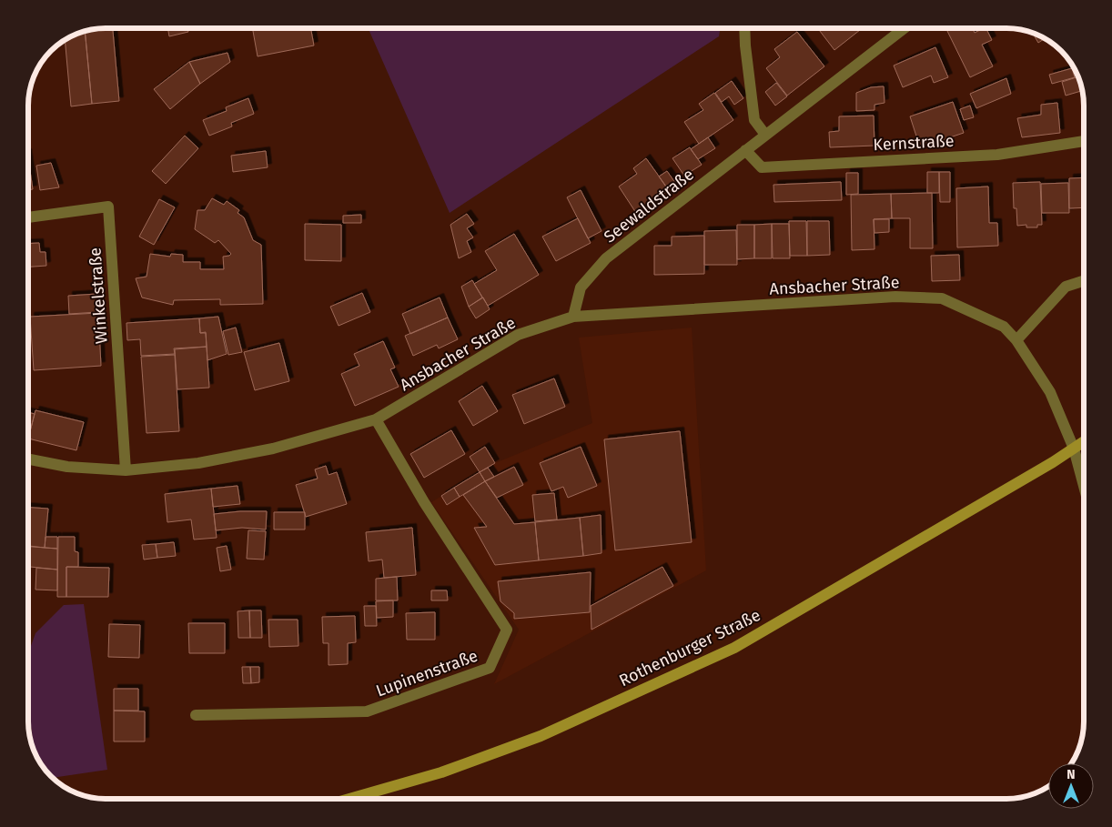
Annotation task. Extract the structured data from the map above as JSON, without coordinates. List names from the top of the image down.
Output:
{
  "streets": {
    "main road": ["Rothenburger Straße"],
    "street": [
      "Kernstraße",
      "Seewaldstraße",
      "Ansbacher Straße",
      "Winkelstraße",
      "Lupinenstraße"
    ]
  },
  "crossings": [
    ["Kernstraße", "Seewaldstraße"],
    ["Seewaldstraße", "Ansbacher Straße"],
    ["Ansbacher Straße", "Winkelstraße"],
    ["Ansbacher Straße", "Rothenburger Straße"],
    ["Ansbacher Straße", "Lupinenstraße"]
  ],
  "north": "top"
}
